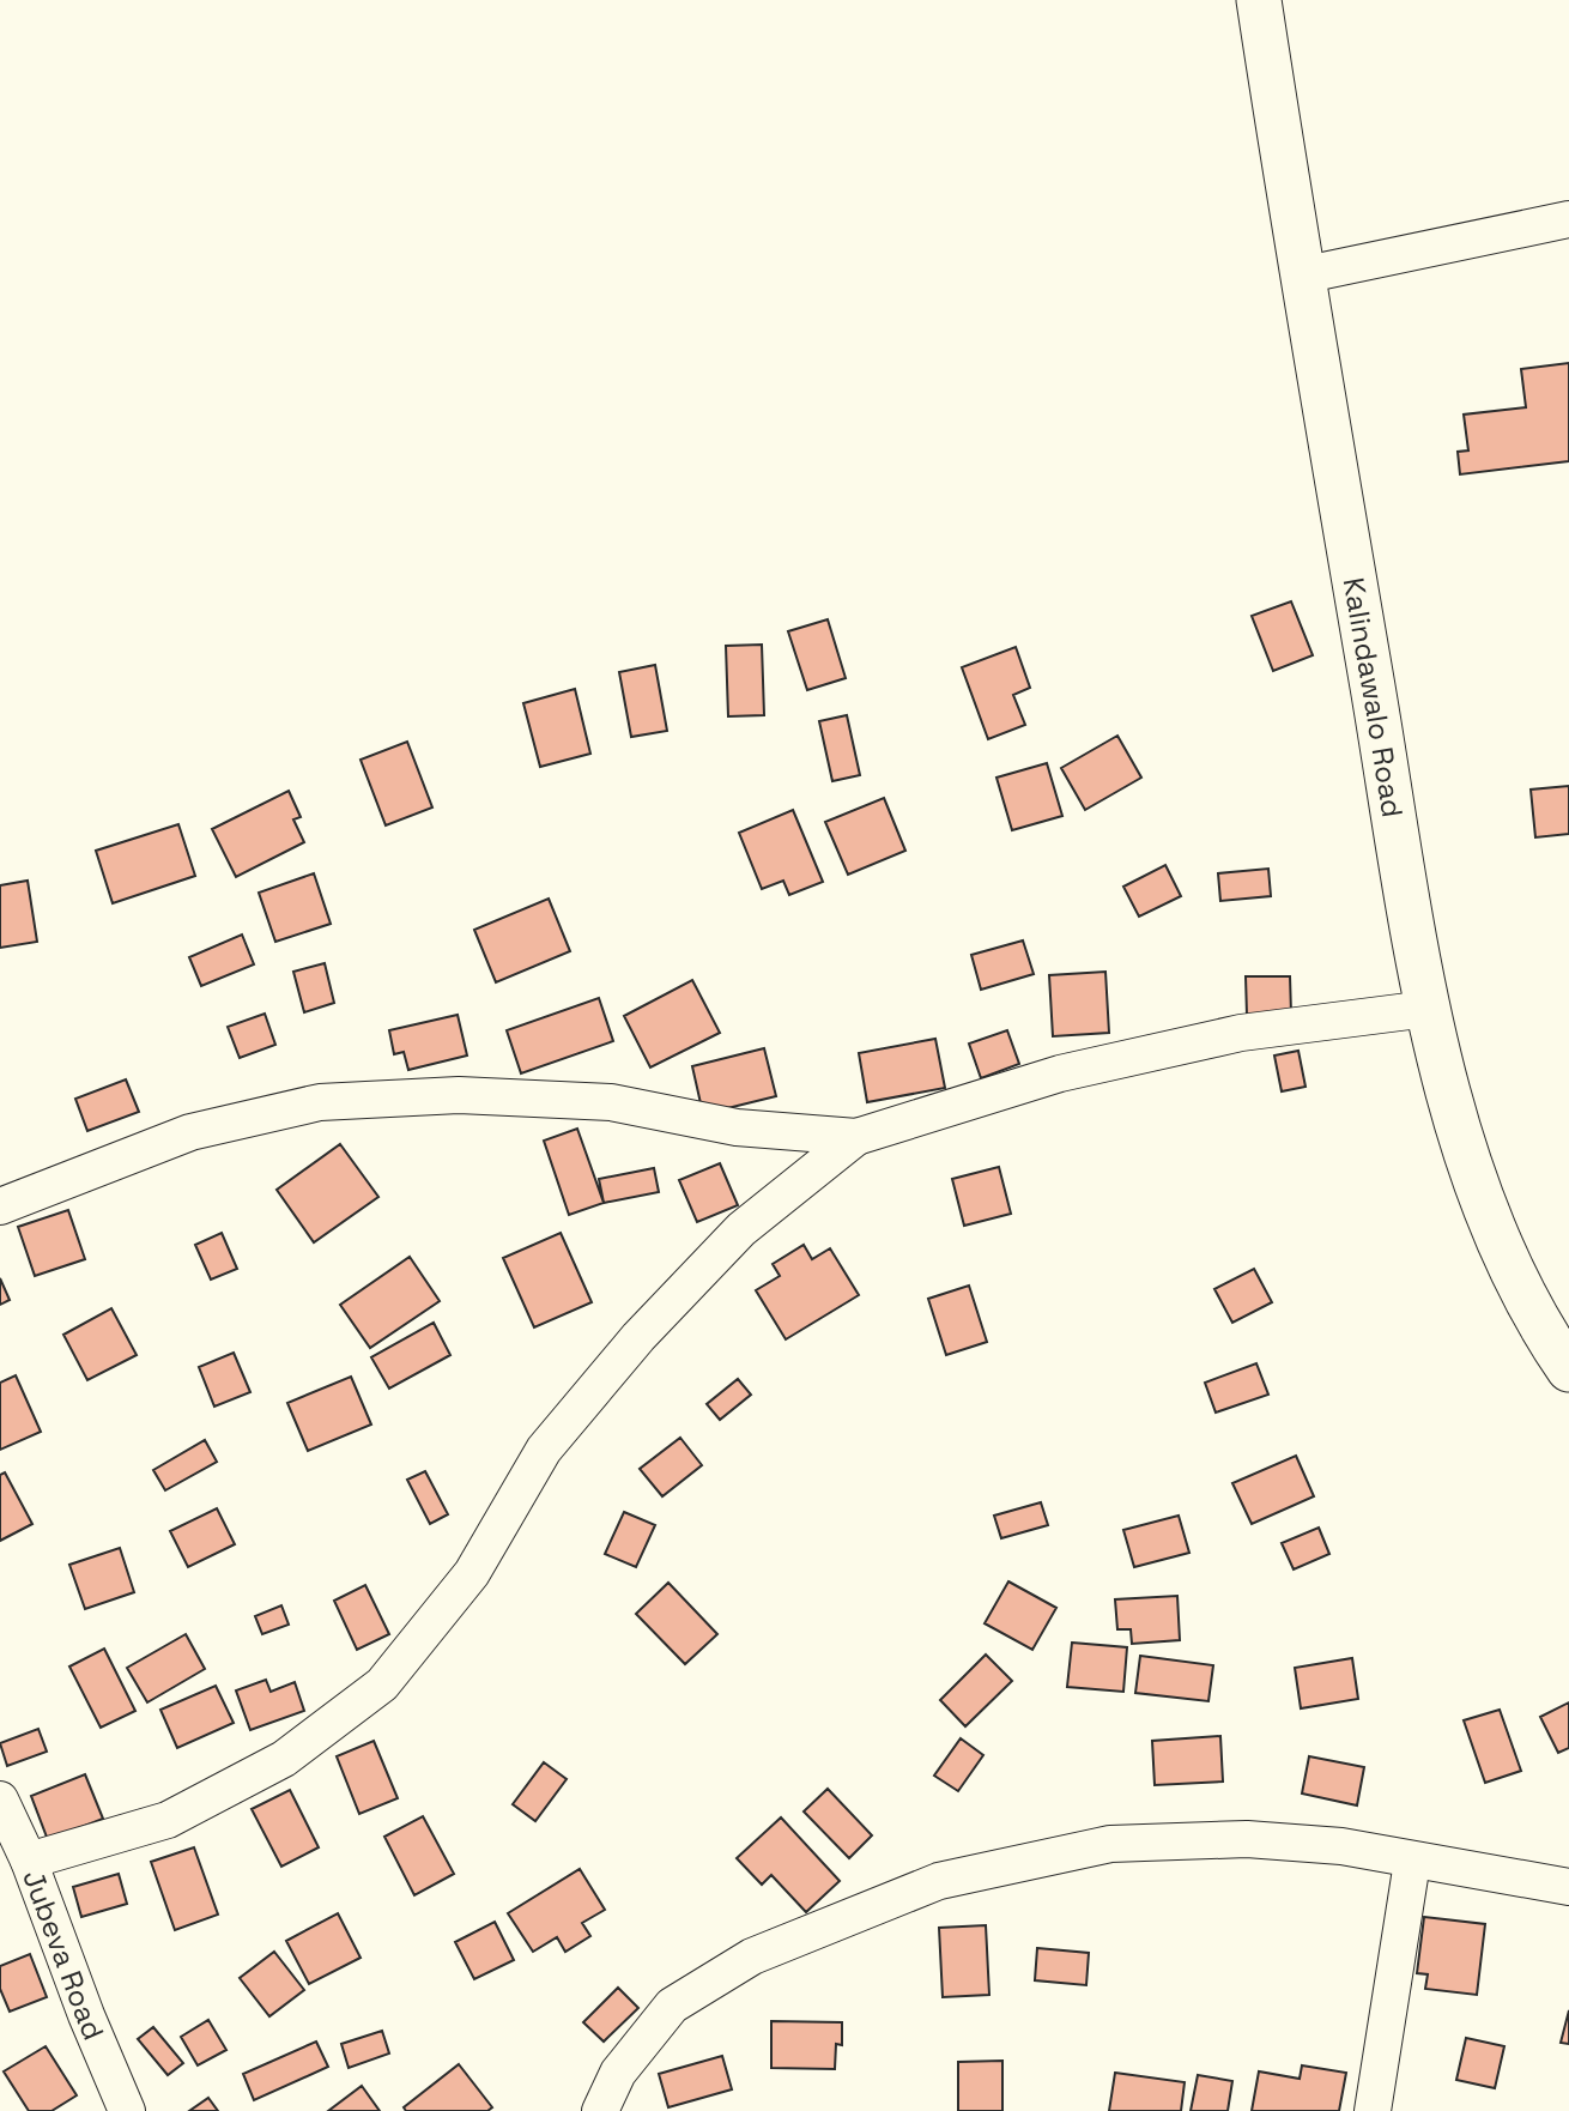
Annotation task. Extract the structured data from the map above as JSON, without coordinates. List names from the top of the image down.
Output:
{
  "streets": {
    "street": ["Kalindawalo Road", "Jubeva Road"]
  }
}
